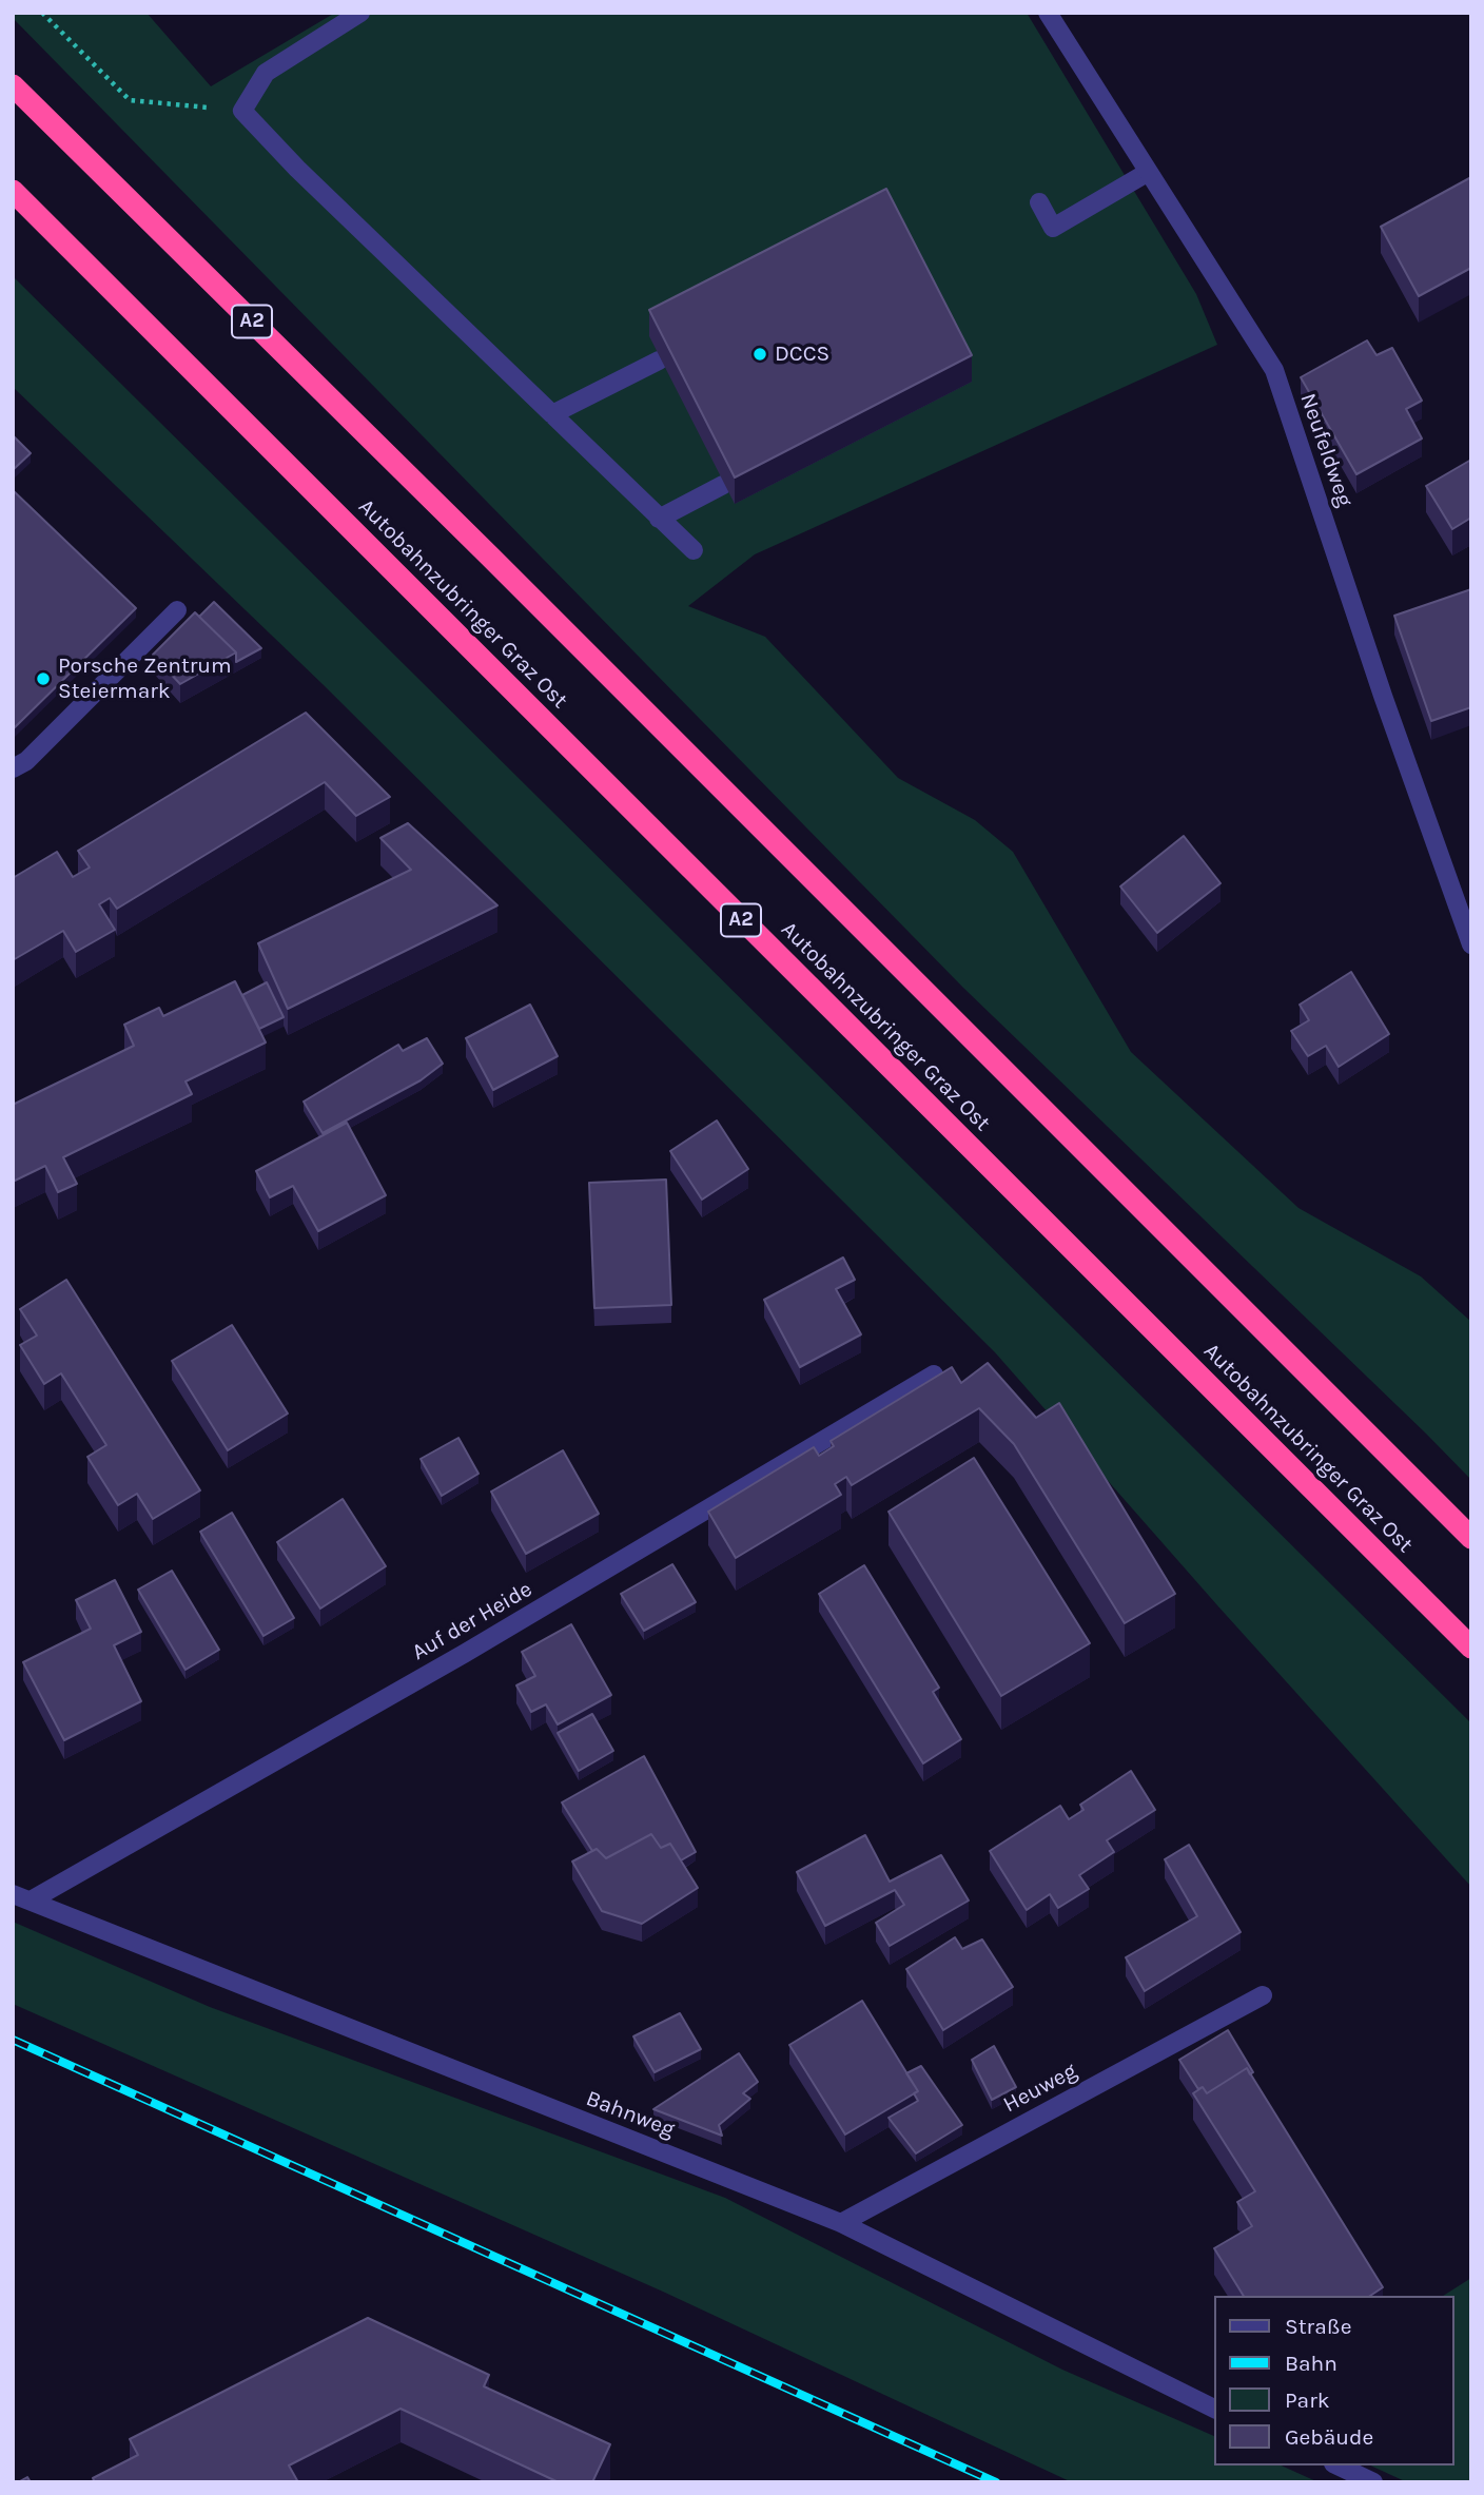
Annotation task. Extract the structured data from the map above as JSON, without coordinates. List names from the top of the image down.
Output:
{
  "streets": {
    "highway": ["A2", "Autobahnzubringer Graz Ost"],
    "street": [
      "Neufeldweg",
      "Auf der Heide",
      "Heuweg",
      "Bahnweg"
    ]
  },
  "crossings": [
    ["Auf der Heide", "Bahnweg"],
    ["Heuweg", "Bahnweg"]
  ],
  "places": ["DCCS", "Porsche Zentrum Steiermark"],
  "legend": [
    "Straße",
    "Bahn",
    "Park",
    "Gebäude"
  ]
}
